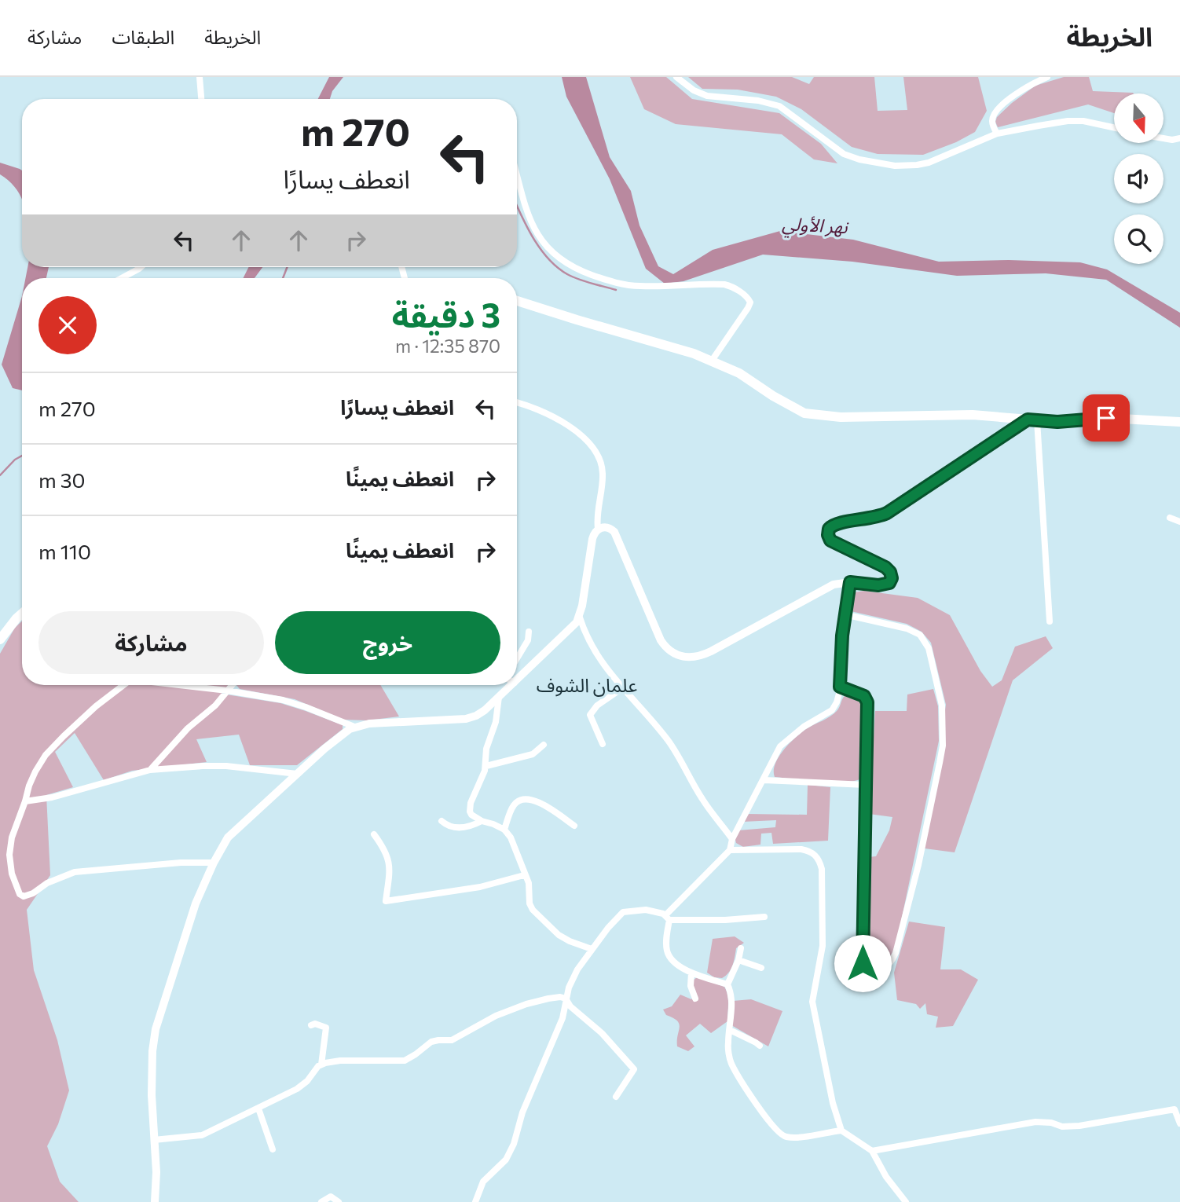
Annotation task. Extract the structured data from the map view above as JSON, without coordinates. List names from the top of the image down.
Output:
{
  "districts": ["علمان الشوف"],
  "water": ["نهر الأولي"],
  "north": "bottom",
  "page": {
    "header": "الخريطة",
    "nav": ["الخريطة", "الطبقات", "مشاركة"],
    "turn": ["270 m", "انعطف يسارًا"],
    "heading": ["3 دقيقة", "870 m · 12:35"],
    "list": [
      {
        "name": "انعطف يسارًا",
        "value": "270 m"
      },
      {
        "name": "انعطف يمينًا",
        "value": "30 m"
      },
      {
        "name": "انعطف يمينًا",
        "value": "110 m"
      }
    ],
    "buttons": ["خروج", "مشاركة"]
  }
}
